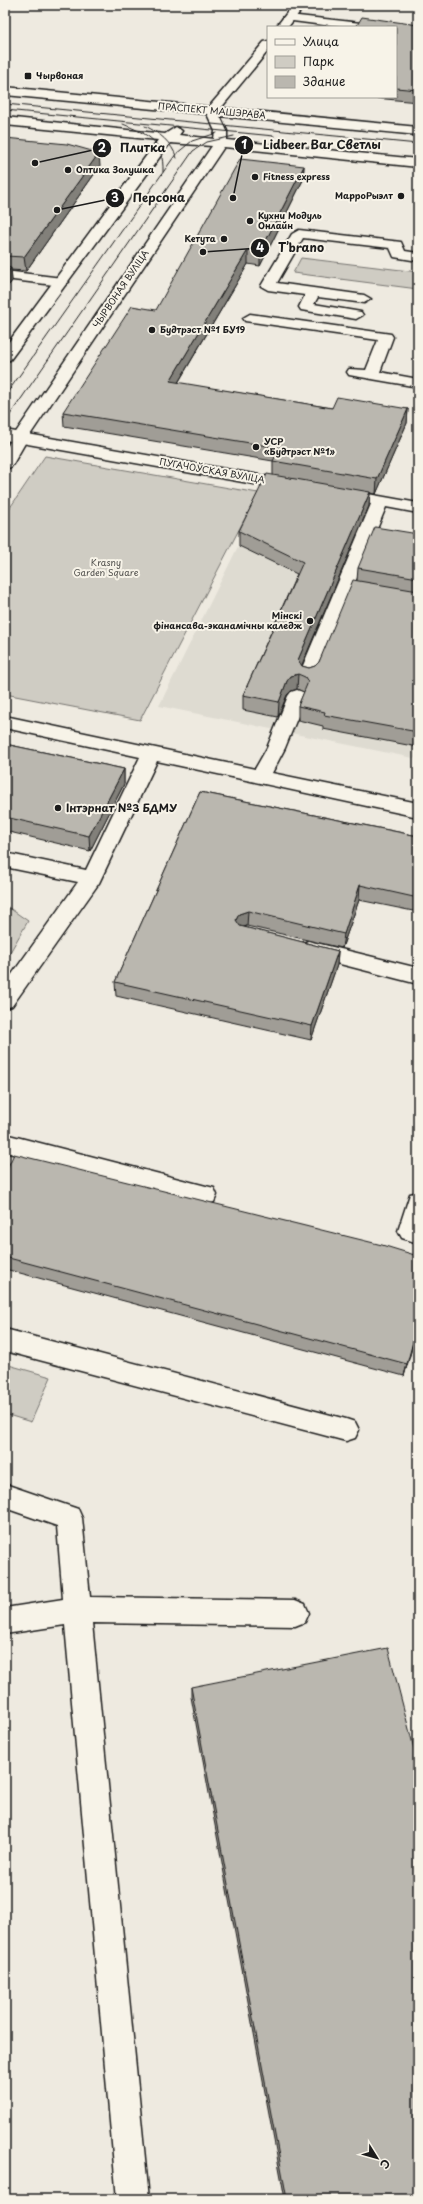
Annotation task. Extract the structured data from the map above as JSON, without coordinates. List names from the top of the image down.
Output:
{
  "streets": {
    "main road": ["ПРАСПЕКТ МАШЭРАВА", "ЧЫРВОНАЯ ВУЛІЦА", "ПУГАЧОЎСКАЯ ВУЛІЦА"]
  },
  "crossings": [
    ["ЧЫРВОНАЯ ВУЛІЦА", "ПУГАЧОЎСКАЯ ВУЛІЦА"]
  ],
  "parks": ["Krasny Garden Square"],
  "places": {
    "transit": ["Чырвоная"],
    "other": [
      "Плитка",
      "Оптика Золушка",
      "Fitness express",
      "МарроРыэлт",
      "Lidbeer Bar Светлы",
      "Персона",
      "Кухни Модуль Онлайн",
      "Кетута",
      "T’brano",
      "Будтрэст №1 БУ19",
      "УСР «Будтрэст №1»",
      "Мінскі фінансава-эканамічны каледж",
      "Інтэрнат №3 БДМУ"
    ]
  },
  "legend": ["Улица", "Парк", "Здание"],
  "north": "bottom right"
}
